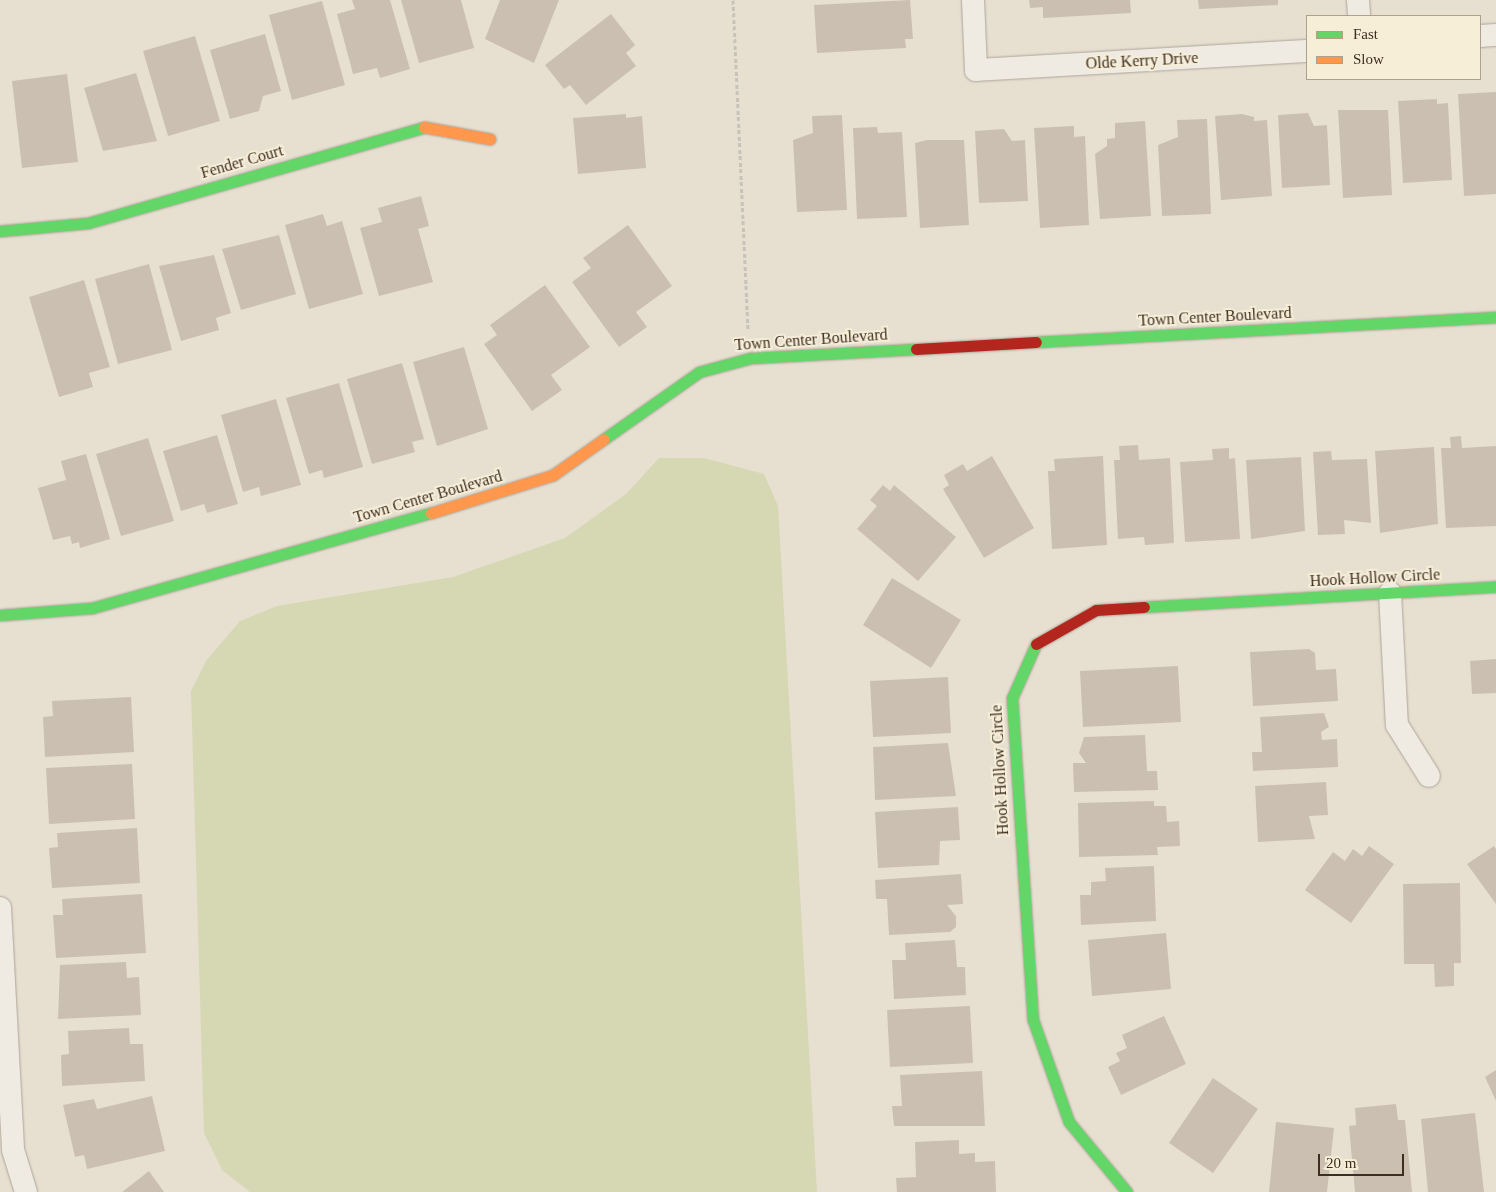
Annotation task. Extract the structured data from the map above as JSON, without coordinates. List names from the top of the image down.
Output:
{
  "streets": {
    "street": [
      "Olde Kerry Drive",
      "Fender Court",
      "Town Center Boulevard",
      "Hook Hollow Circle"
    ]
  },
  "legend": ["Fast", "Slow"],
  "scale_bar": "20 m"
}
